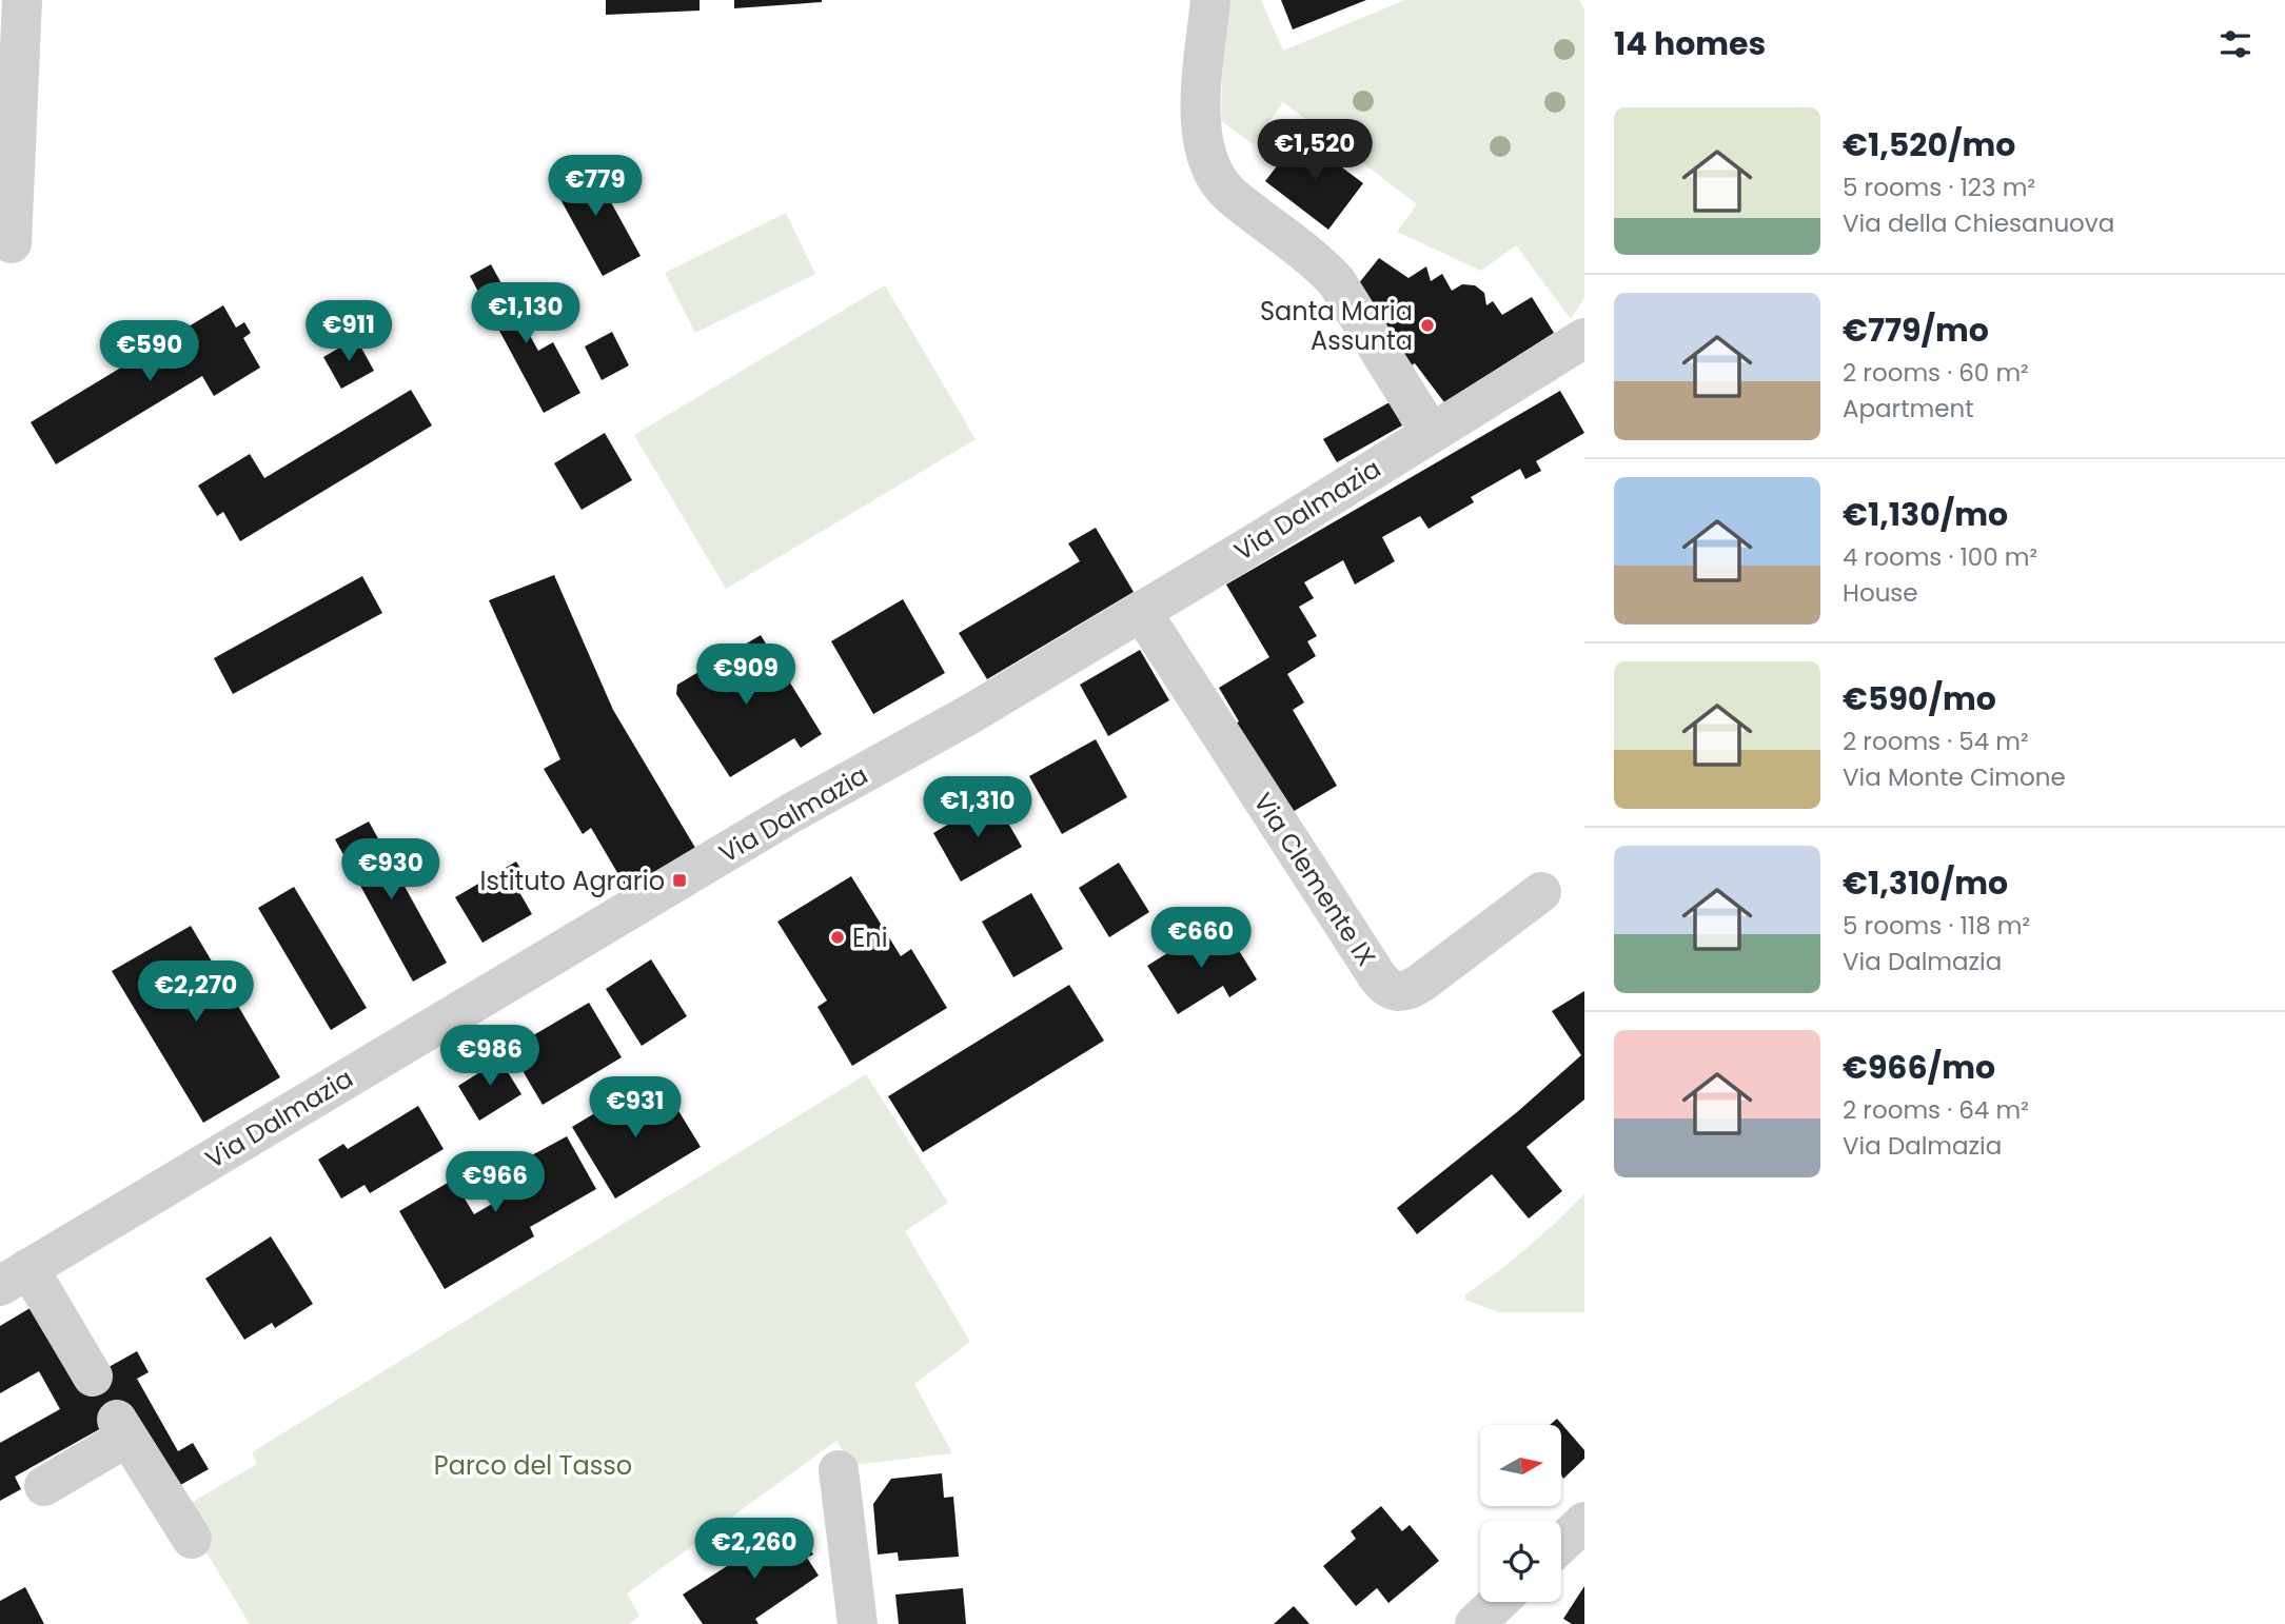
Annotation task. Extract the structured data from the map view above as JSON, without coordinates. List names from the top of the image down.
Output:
{
  "streets": {
    "street": ["Via Dalmazia", "Via Clemente IX"]
  },
  "crossings": [
    ["Via Dalmazia", "Via Clemente IX"]
  ],
  "parks": ["Parco del Tasso"],
  "places": {
    "other": ["Santa Maria Assunta", "Eni"],
    "transit": ["Istituto Agrario"]
  },
  "north": "right",
  "page": {
    "heading": "14 homes",
    "list": [
      {
        "name": "€1,520/mo",
        "note": "5 rooms · 123 m² · Via della Chiesanuova"
      },
      {
        "name": "€779/mo",
        "note": "2 rooms · 60 m² · Apartment"
      },
      {
        "name": "€1,130/mo",
        "note": "4 rooms · 100 m² · House"
      },
      {
        "name": "€590/mo",
        "note": "2 rooms · 54 m² · Via Monte Cimone"
      },
      {
        "name": "€1,310/mo",
        "note": "5 rooms · 118 m² · Via Dalmazia"
      },
      {
        "name": "€966/mo",
        "note": "2 rooms · 64 m² · Via Dalmazia"
      }
    ],
    "price": [
      "€1,520",
      "€779",
      "€1,130",
      "€911",
      "€590",
      "€909",
      "€1,310",
      "€930",
      "€660",
      "€2,270",
      "€986",
      "€931",
      "€966",
      "€2,260"
    ]
  }
}
